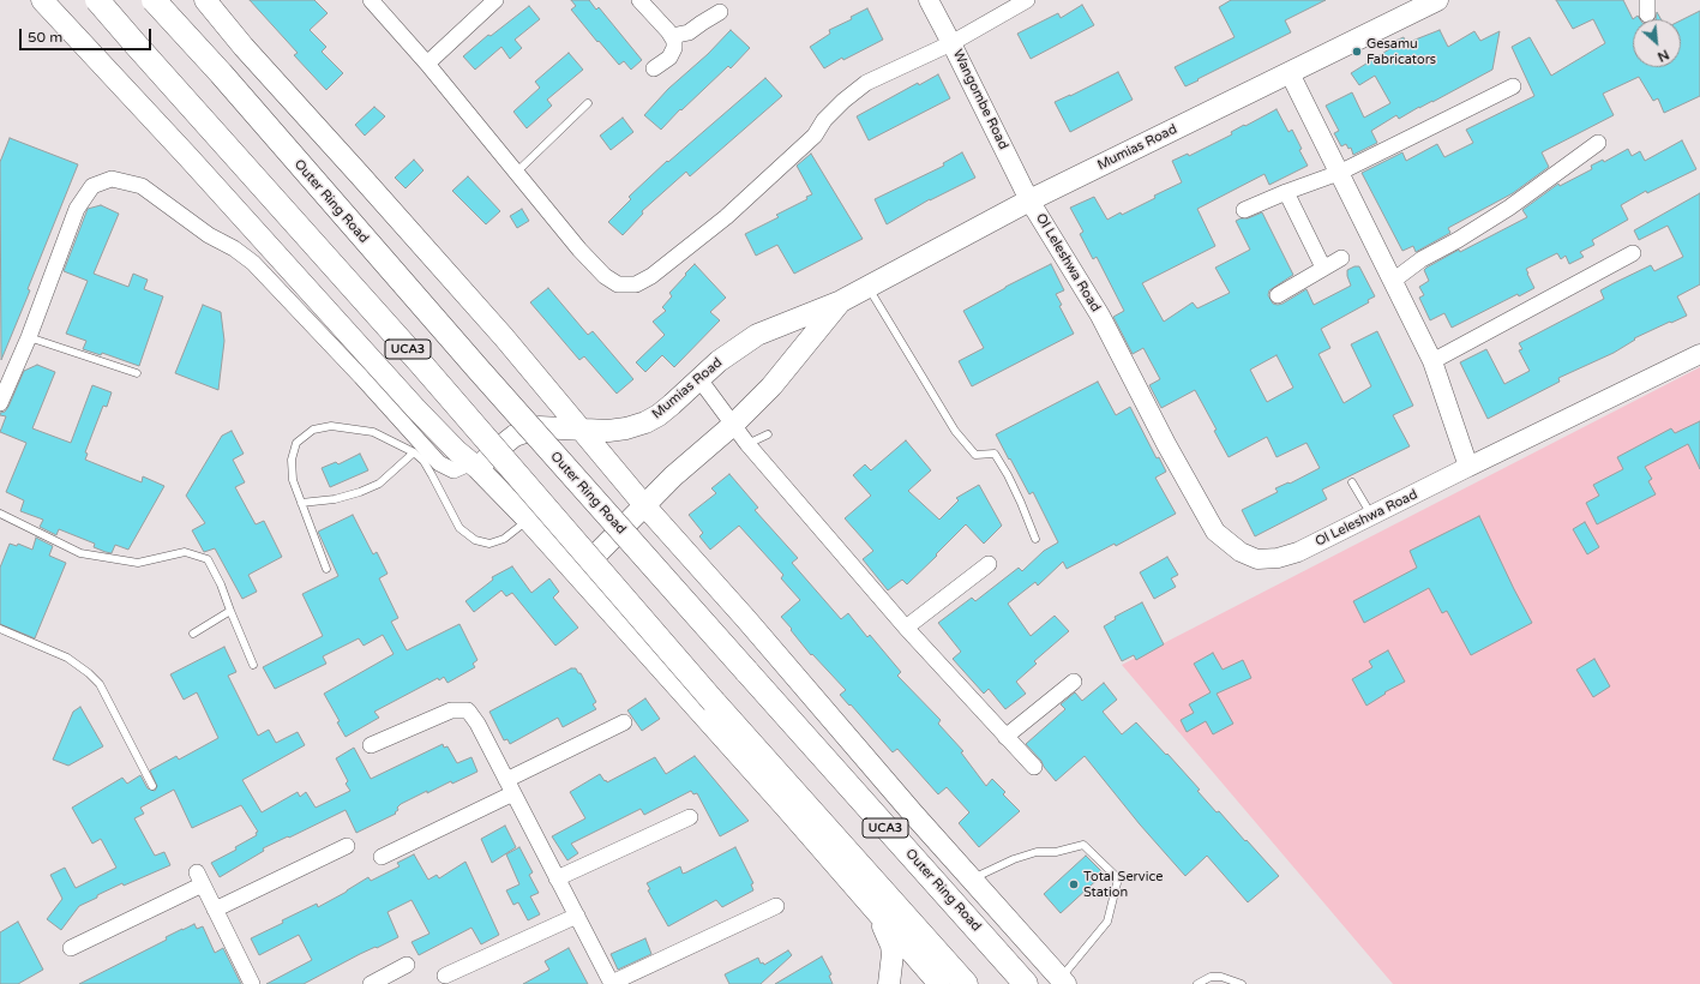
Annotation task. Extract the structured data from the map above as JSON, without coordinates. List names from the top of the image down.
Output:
{
  "streets": {
    "main road": ["Mumias Road", "Outer Ring Road", "UCA3"],
    "street": ["Wangombe Road", "Ol Leleshwa Road"]
  },
  "crossings": [
    ["Wangombe Road", "Mumias Road"],
    ["Wangombe Road", "Ol Leleshwa Road"],
    ["Mumias Road", "Ol Leleshwa Road"],
    ["Mumias Road", "UCA3"]
  ],
  "places": ["Gesamu Fabricators", "Total Service Station"],
  "scale_bar": "50 m",
  "north": "bottom right"
}
